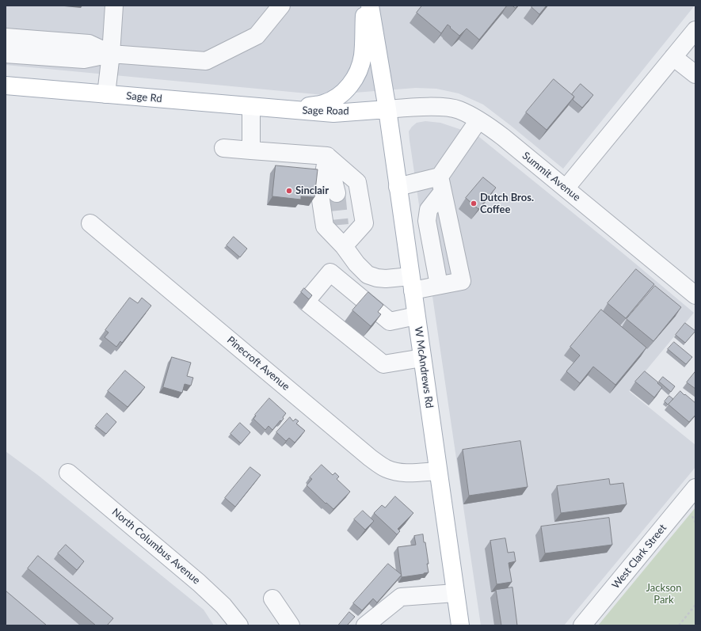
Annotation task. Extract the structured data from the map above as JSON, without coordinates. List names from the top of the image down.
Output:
{
  "streets": {
    "main road": ["Sage Rd", "Sage Road", "W McAndrews Rd"],
    "street": [
      "Summit Avenue",
      "Pinecroft Avenue",
      "North Columbus Avenue",
      "West Clark Street"
    ]
  },
  "crossings": [
    ["Sage Rd", "Sage Road"],
    ["Sage Road", "Summit Avenue"],
    ["Sage Road", "W McAndrews Rd"],
    ["Summit Avenue", "W McAndrews Rd"],
    ["Pinecroft Avenue", "W McAndrews Rd"]
  ],
  "parks": ["Jackson Park"],
  "places": ["Sinclair", "Dutch Bros. Coffee"]
}
